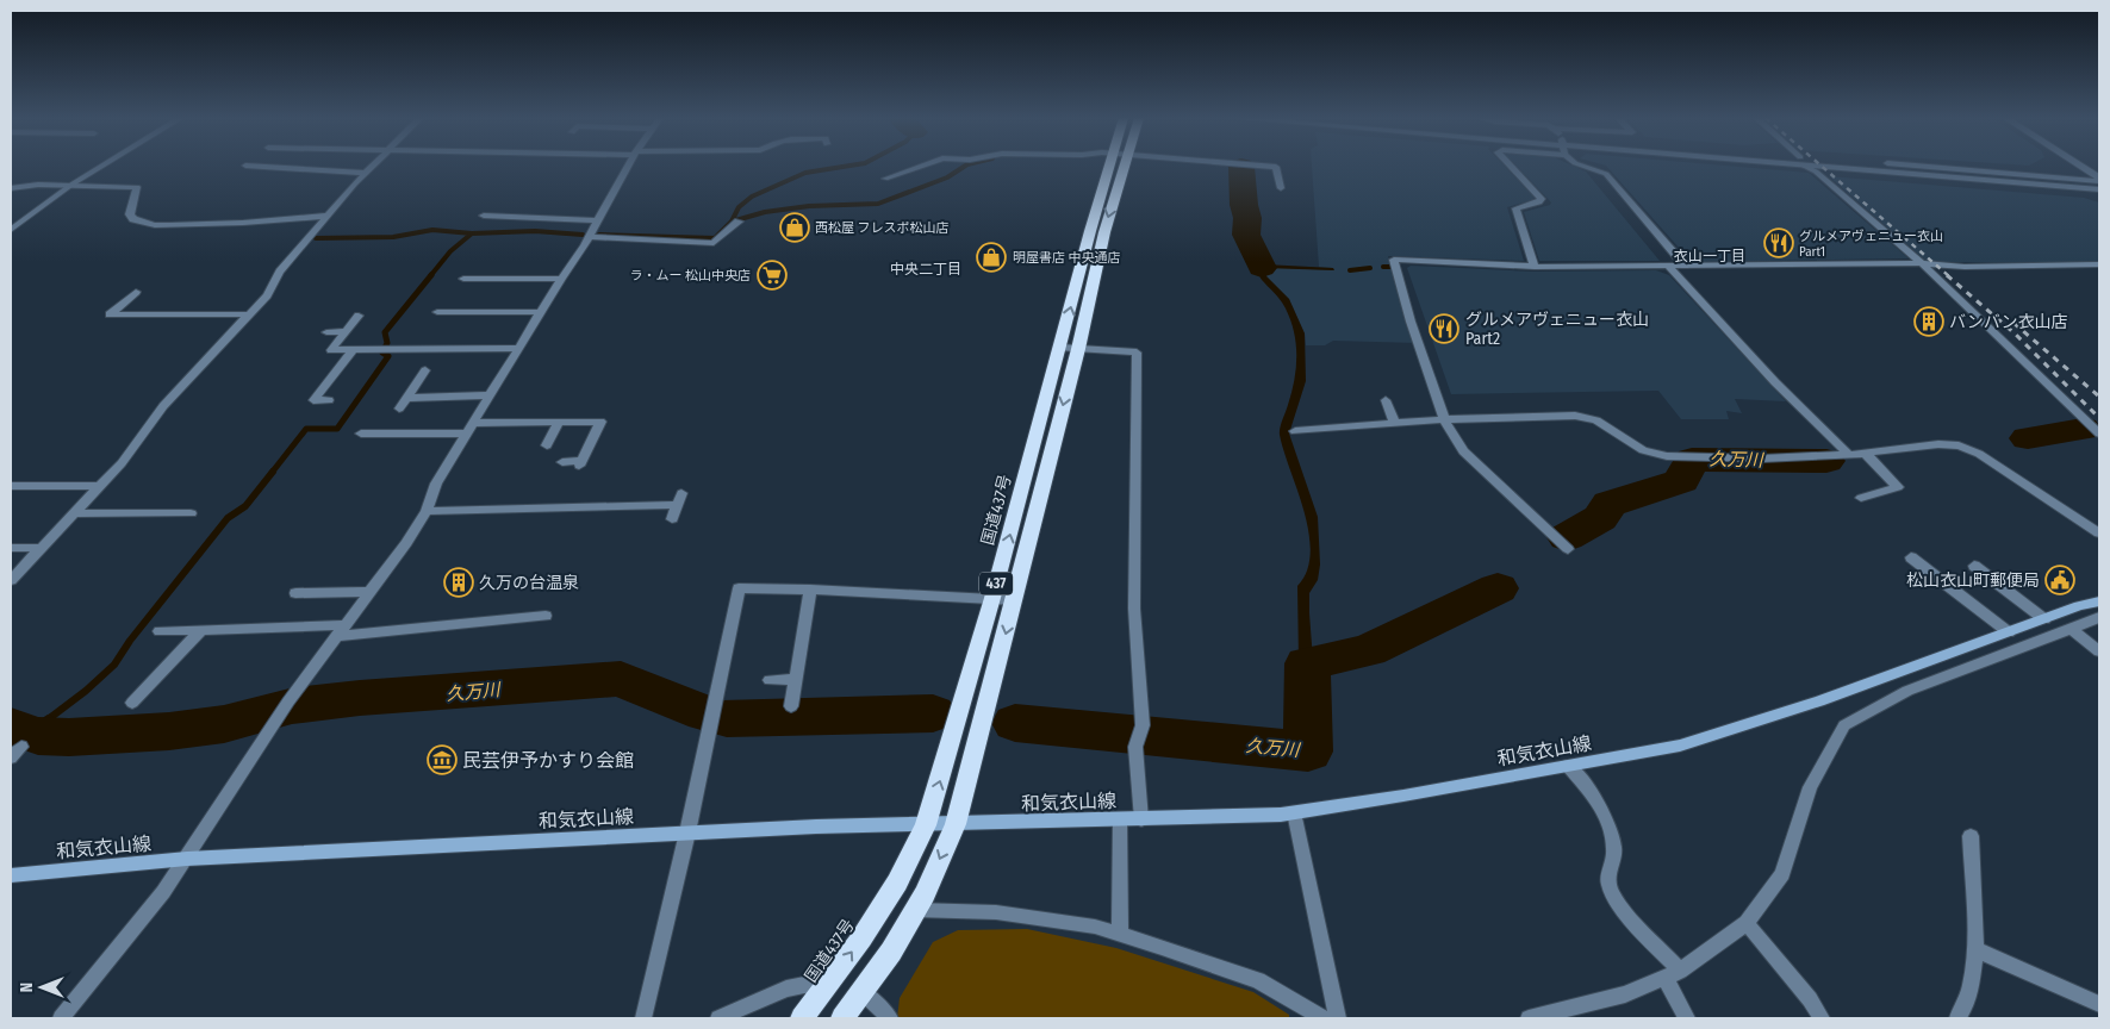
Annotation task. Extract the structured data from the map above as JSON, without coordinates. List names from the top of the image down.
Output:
{
  "streets": {
    "highway": ["国道437号", "437"],
    "main road": ["和気衣山線"]
  },
  "crossings": [
    ["国道437号", "和気衣山線"]
  ],
  "districts": ["衣山一丁目", "中央二丁目"],
  "water": ["久万川"],
  "places": {
    "shop": ["西松屋 フレスポ松山店", "明屋書店 中央通店"],
    "restaurant": ["グルメアヴェニュー衣山 Part1", "グルメアヴェニュー衣山 Part2"],
    "supermarket": ["ラ・ムー 松山中央店"],
    "building": ["バンバン衣山店", "久万の台温泉"],
    "public building": ["松山衣山町郵便局"],
    "museum": ["民芸伊予かすり会館"]
  },
  "north": "left"
}
